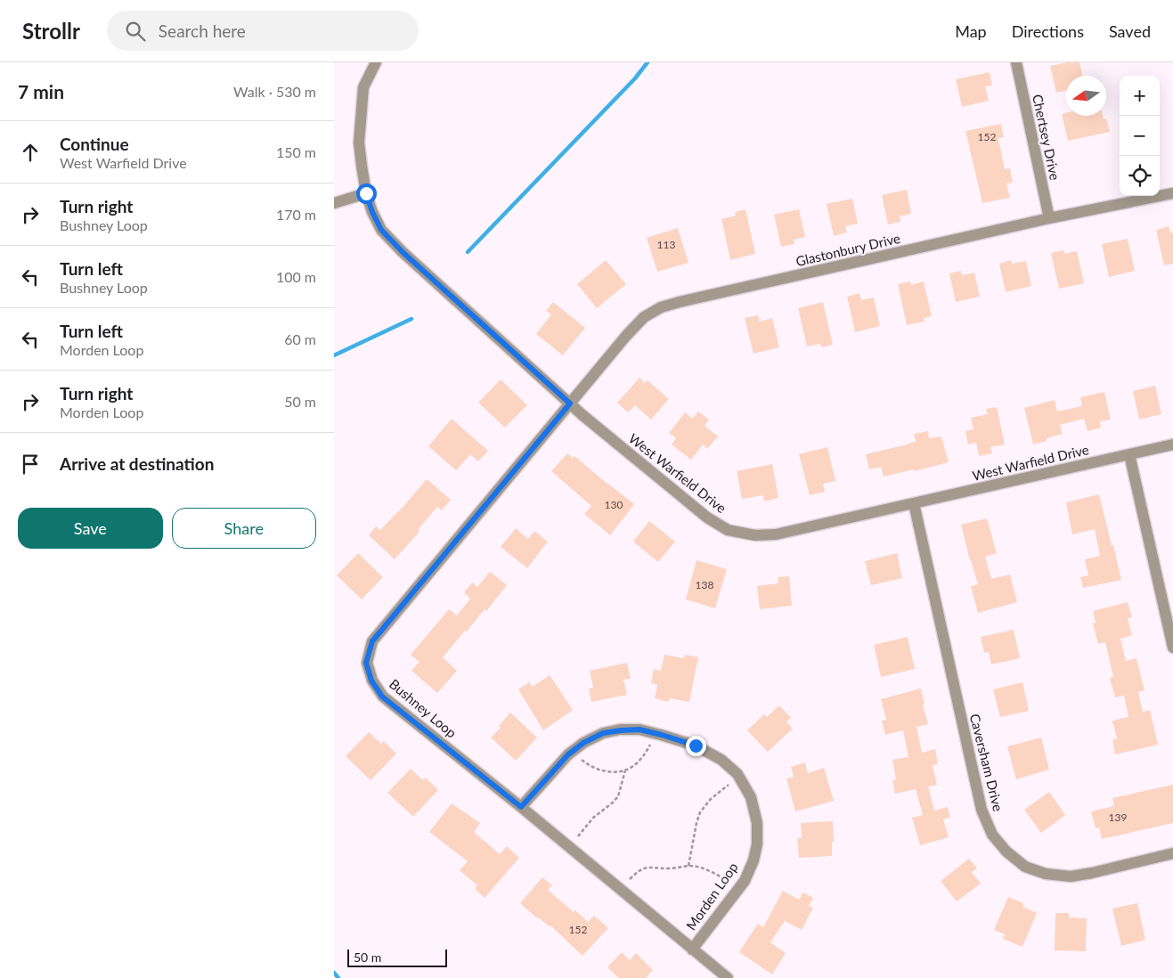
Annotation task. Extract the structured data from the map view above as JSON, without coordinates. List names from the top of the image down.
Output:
{
  "streets": {
    "street": [
      "Chertsey Drive",
      "Glastonbury Drive",
      "West Warfield Drive",
      "Bushney Loop",
      "Caversham Drive",
      "Morden Loop"
    ]
  },
  "crossings": [
    ["Chertsey Drive", "Glastonbury Drive"],
    ["Glastonbury Drive", "West Warfield Drive"],
    ["Glastonbury Drive", "Bushney Loop"],
    ["West Warfield Drive", "Bushney Loop"],
    ["West Warfield Drive", "Caversham Drive"],
    ["Bushney Loop", "Morden Loop"]
  ],
  "house_numbers": [
    "152",
    "113",
    "130",
    "138",
    "139",
    "152"
  ],
  "scale_bar": "50 m",
  "north": "left",
  "page": {
    "header": "Strollr",
    "search": "Search here",
    "nav": ["Map", "Directions", "Saved"],
    "heading": ["7 min", "Walk · 530 m"],
    "map_buttons": ["+", "−"],
    "list": [
      ["Continue", "West Warfield Drive", "150 m"],
      ["Turn right", "Bushney Loop", "170 m"],
      ["Turn left", "Bushney Loop", "100 m"],
      ["Turn left", "Morden Loop", "60 m"],
      ["Turn right", "Morden Loop", "50 m"],
      "Arrive at destination"
    ],
    "buttons": ["Save", "Share"],
    "scale": "50 m"
  }
}
